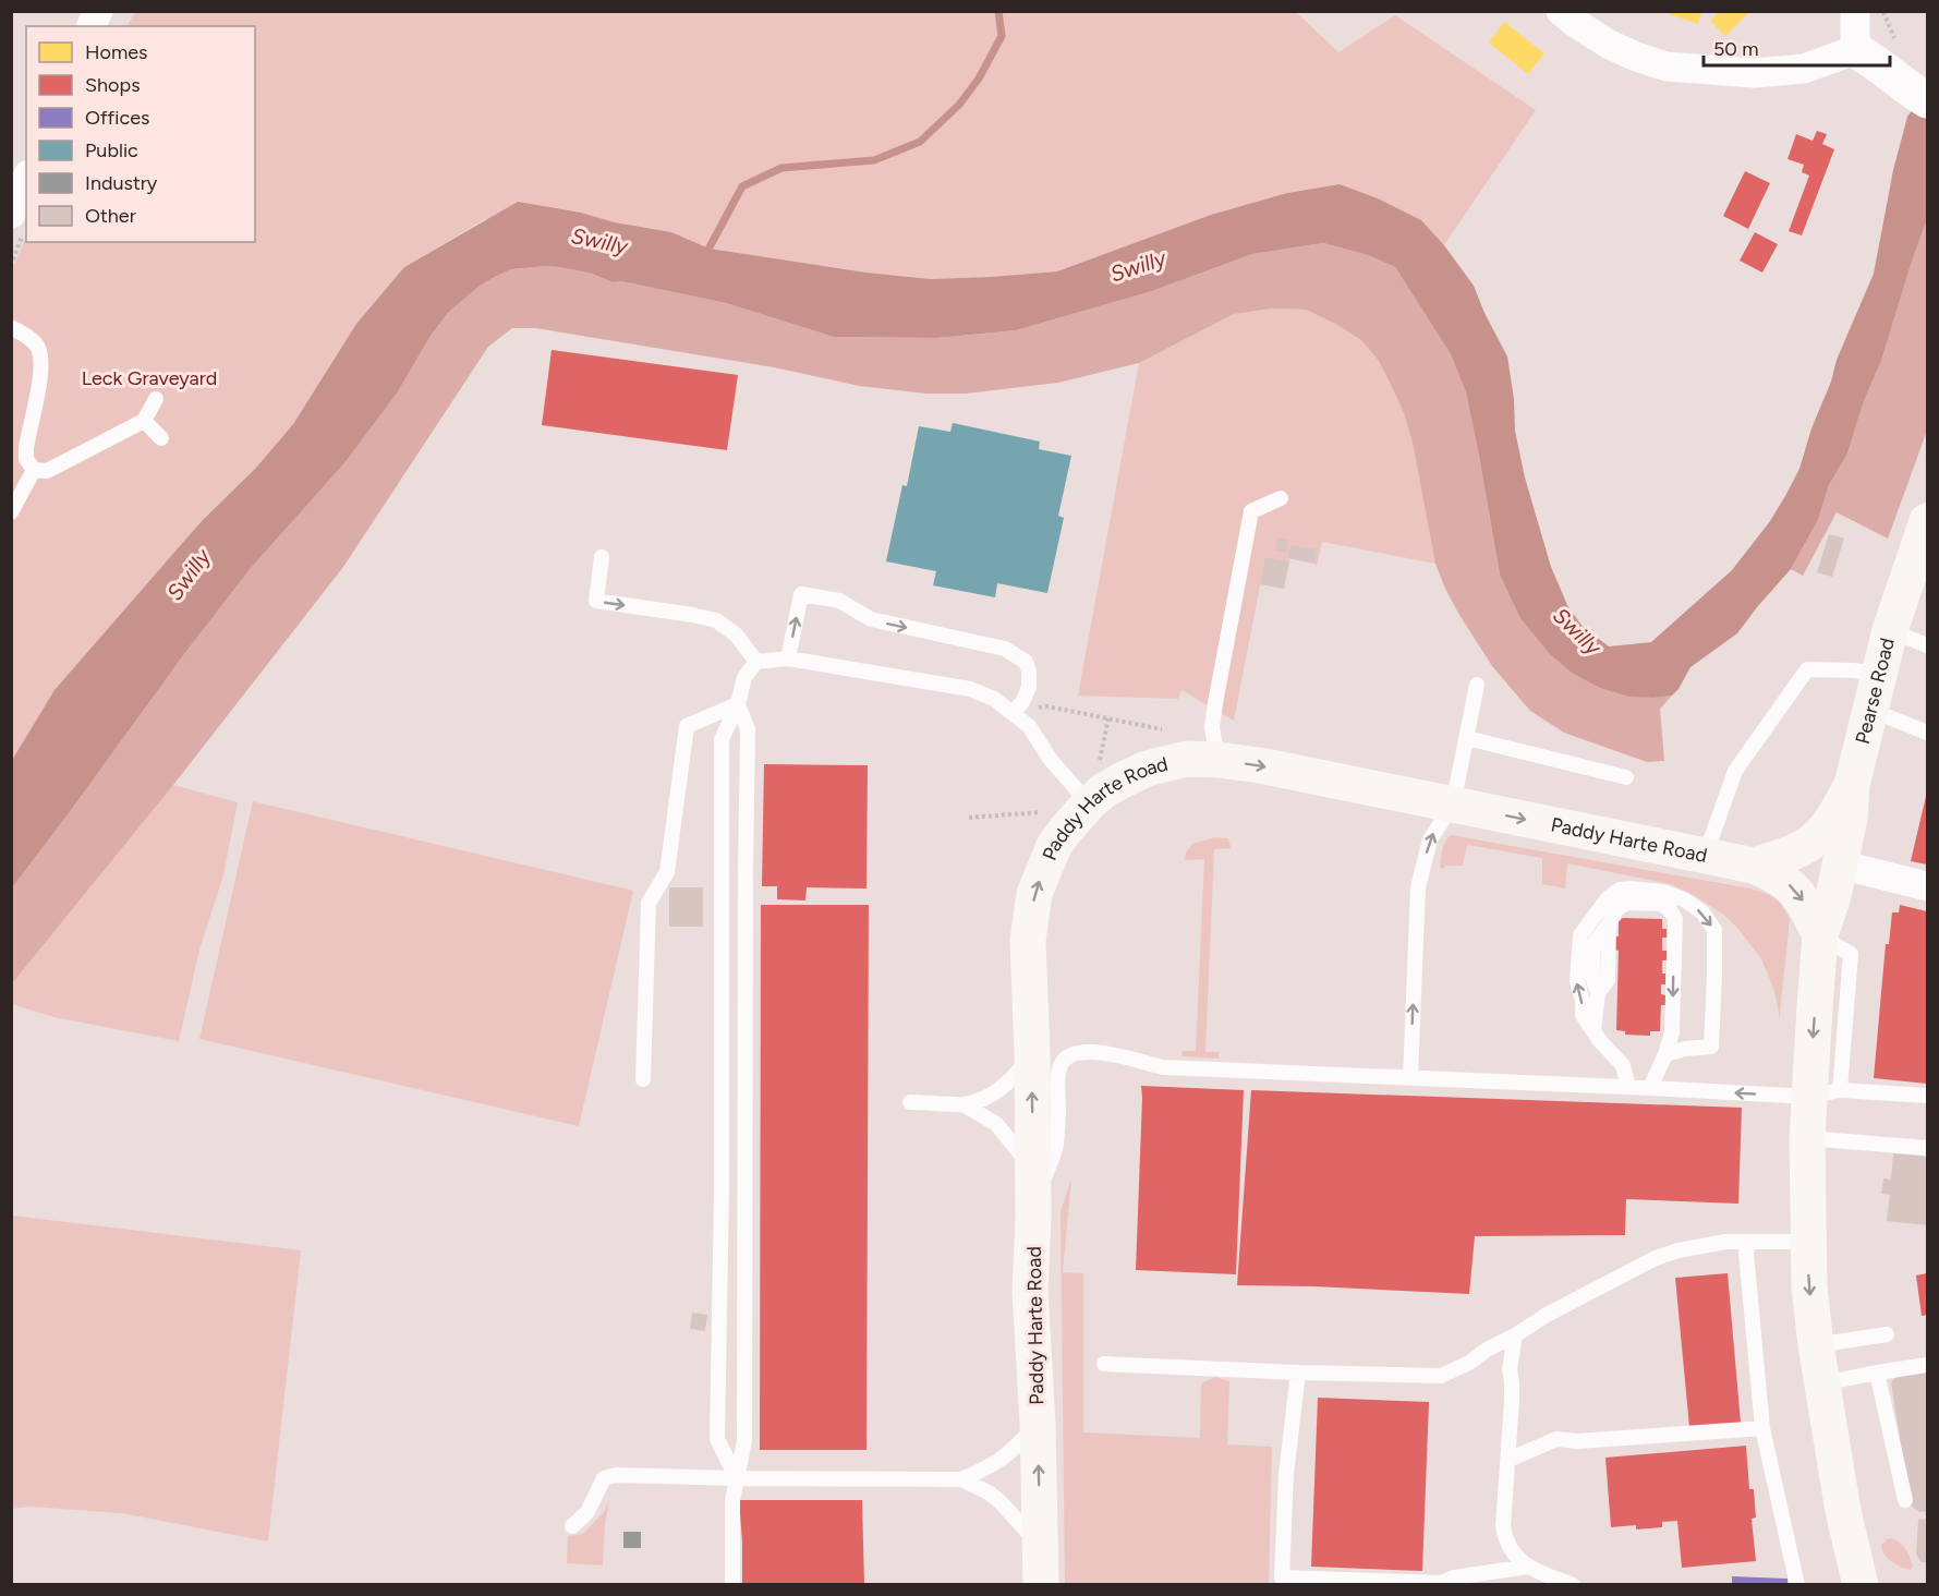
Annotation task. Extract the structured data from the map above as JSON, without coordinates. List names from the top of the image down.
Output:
{
  "streets": {
    "main road": ["Pearse Road", "Paddy Harte Road"]
  },
  "water": ["Swilly"],
  "parks": ["Leck Graveyard"],
  "legend": [
    "Homes",
    "Shops",
    "Offices",
    "Public",
    "Industry",
    "Other"
  ],
  "scale_bar": "50 m"
}
